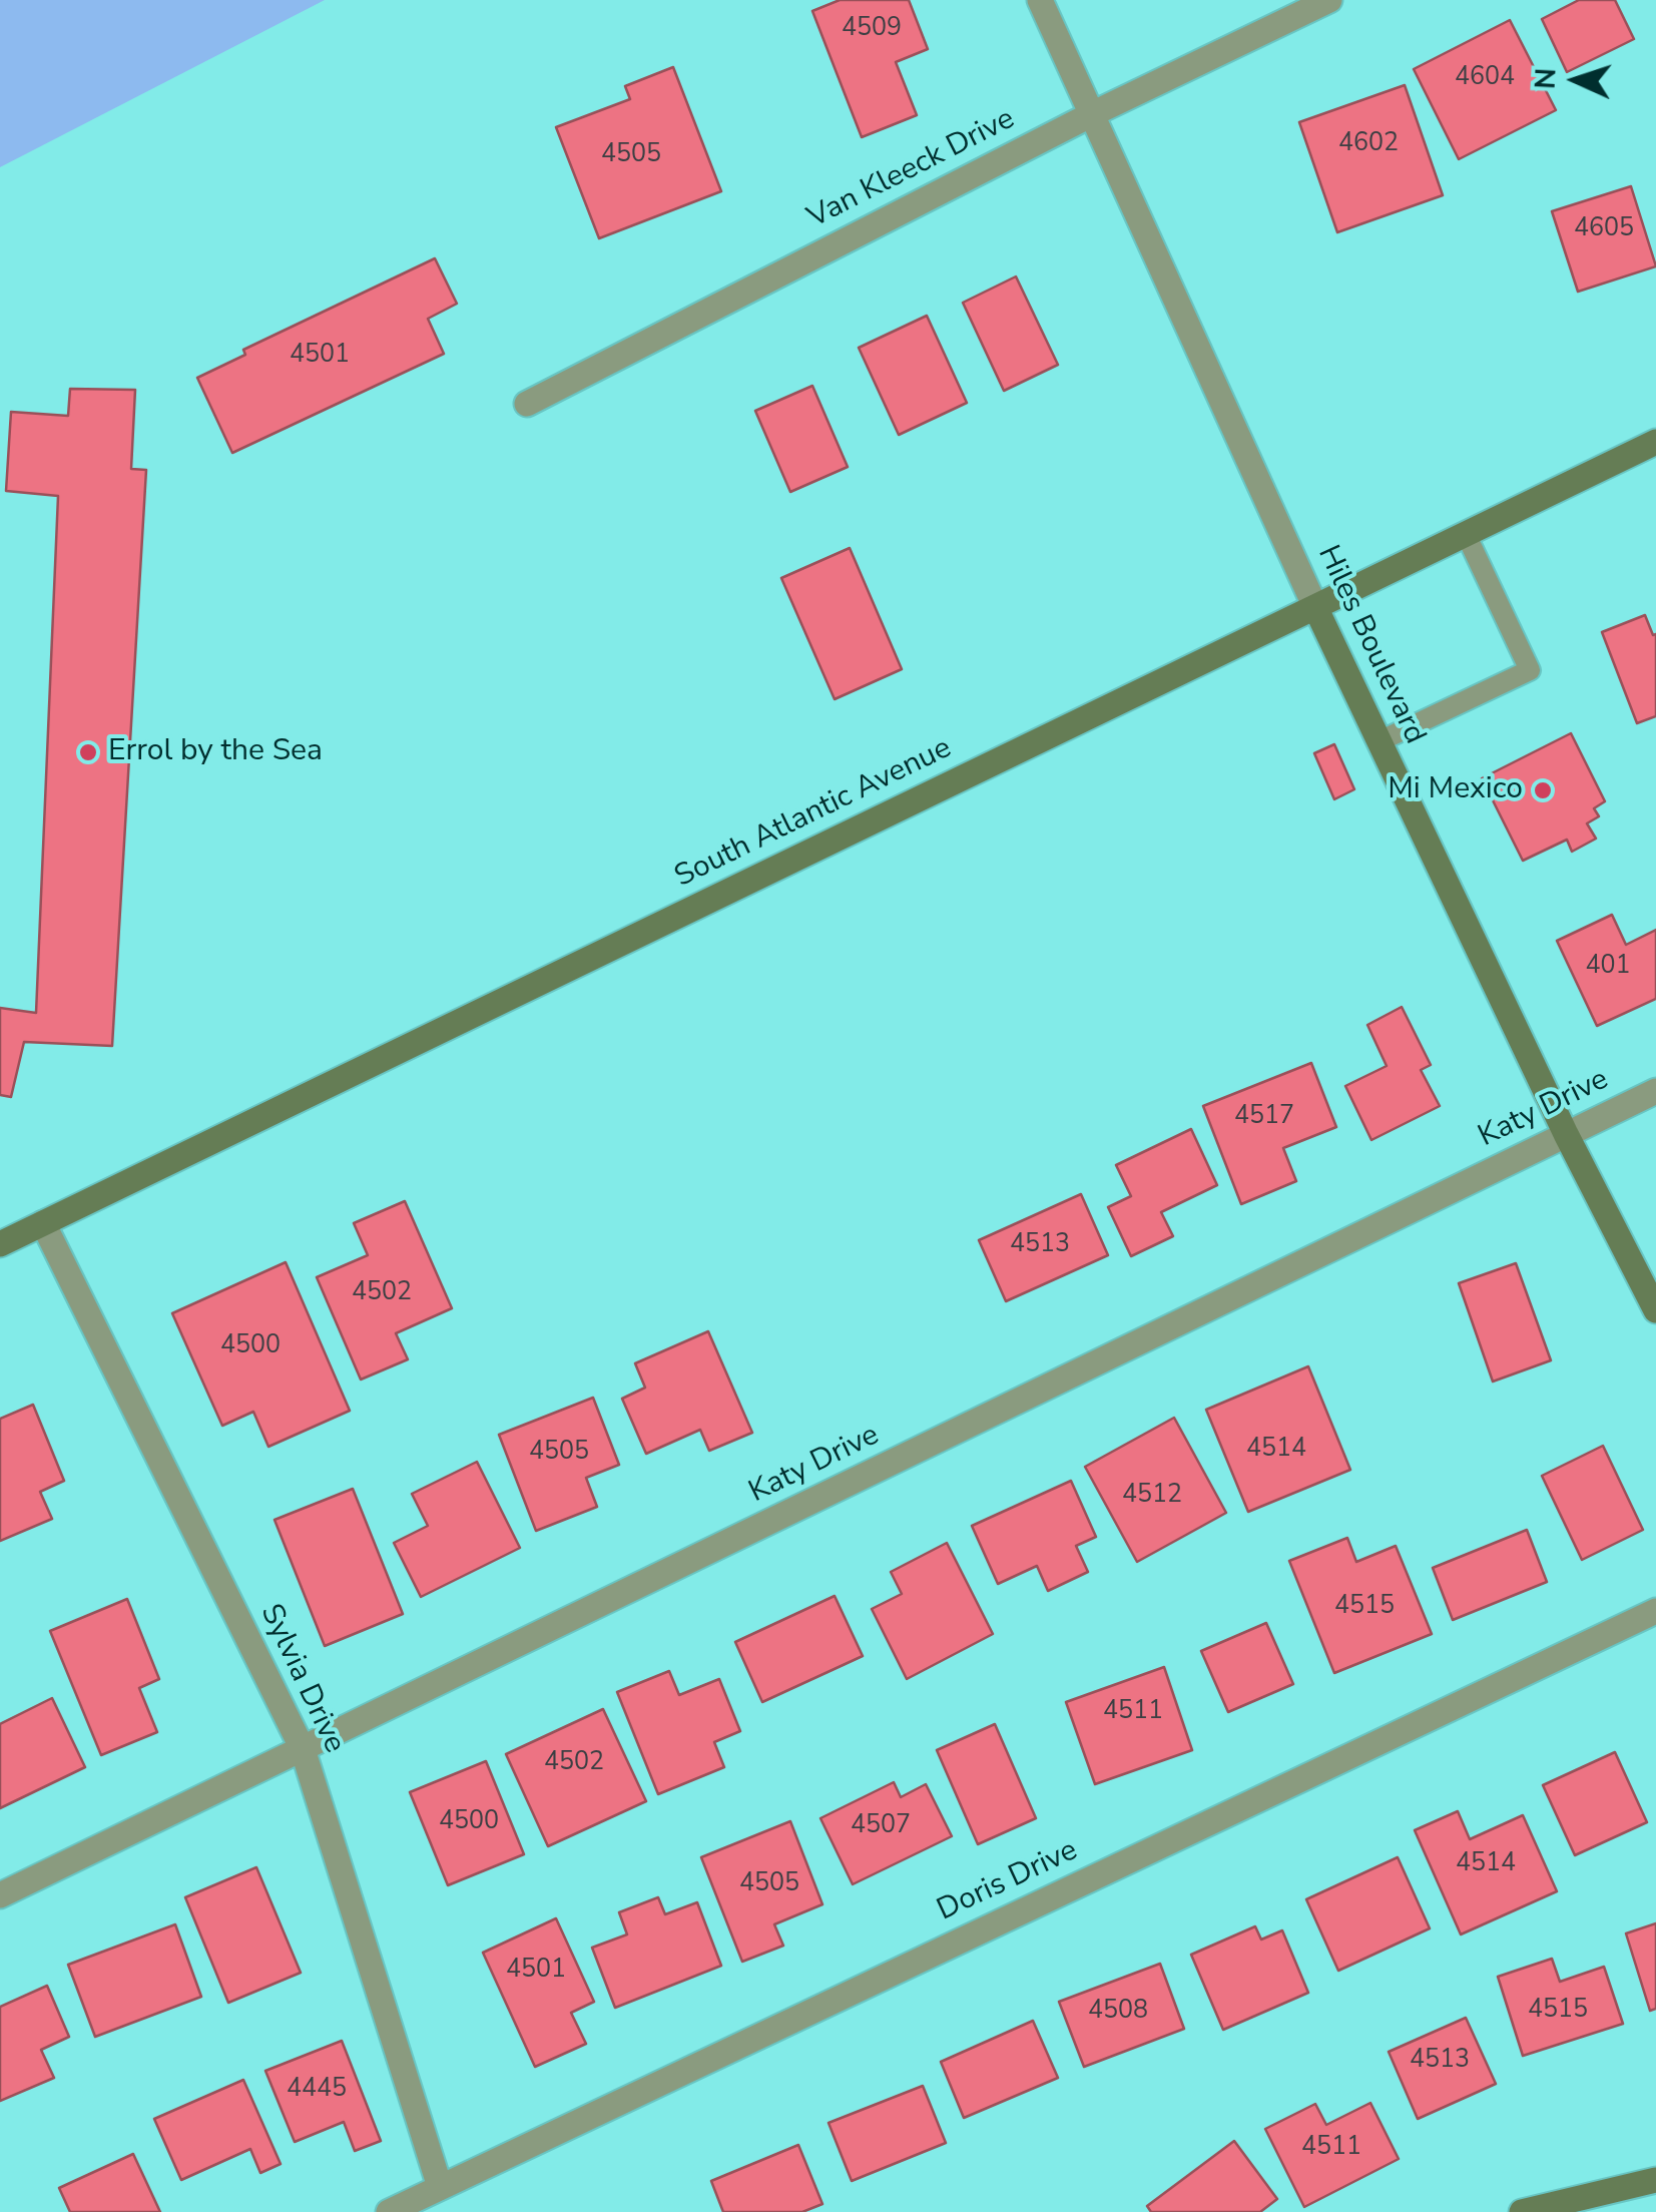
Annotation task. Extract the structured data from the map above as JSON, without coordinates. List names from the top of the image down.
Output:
{
  "streets": {
    "street": [
      "Van Kleeck Drive",
      "Hiles Boulevard",
      "South Atlantic Avenue",
      "Katy Drive",
      "Sylvia Drive",
      "Doris Drive"
    ]
  },
  "crossings": [
    ["Van Kleeck Drive", "Hiles Boulevard"],
    ["Hiles Boulevard", "South Atlantic Avenue"],
    ["Hiles Boulevard", "Katy Drive"],
    ["South Atlantic Avenue", "Sylvia Drive"],
    ["Katy Drive", "Sylvia Drive"],
    ["Sylvia Drive", "Doris Drive"]
  ],
  "places": ["Errol by the Sea", "Mi Mexico"],
  "house_numbers": [
    "4509",
    "4604",
    "4602",
    "4505",
    "4605",
    "4501",
    "401",
    "4517",
    "4513",
    "4502",
    "4500",
    "4514",
    "4505",
    "4512",
    "4515",
    "4511",
    "4502",
    "4500",
    "4507",
    "4514",
    "4505",
    "4501",
    "4515",
    "4508",
    "4513",
    "4445",
    "4511"
  ],
  "north": "left"
}
